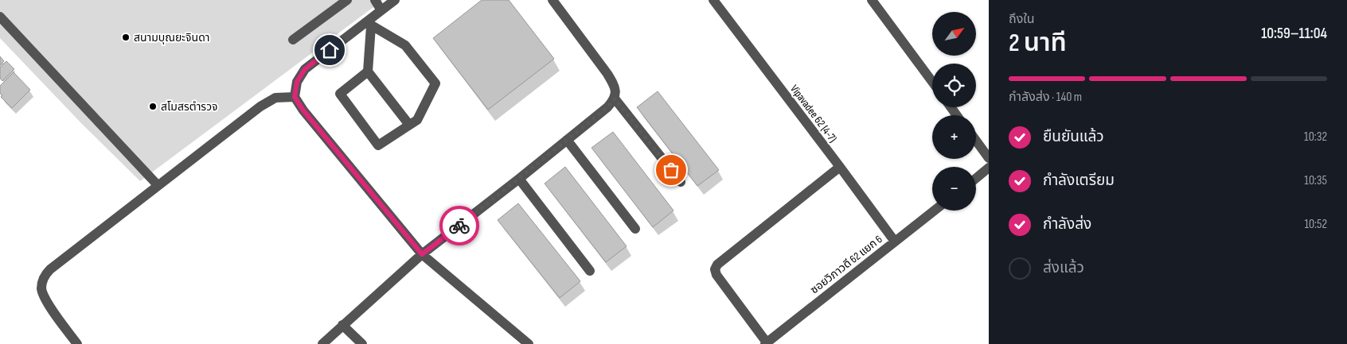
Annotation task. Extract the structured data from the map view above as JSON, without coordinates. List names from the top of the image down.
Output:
{
  "streets": {
    "street": ["Vipavadee 62 (4-7)", "ซอยวิภาวดี 62 แยก 6"]
  },
  "crossings": [
    ["Vipavadee 62 (4-7)", "ซอยวิภาวดี 62 แยก 6"]
  ],
  "places": ["สนามบุณยะจินดา", "สโมสรตำรวจ"],
  "north": "top right",
  "page": {
    "heading": ["2 นาที", "ถึงใน", "10:59–11:04"],
    "map_buttons": ["+", "−"],
    "bar": "กำลังส่ง · 140 m",
    "list": [
      ["ยืนยันแล้ว", "10:32"],
      ["กำลังเตรียม", "10:35"],
      ["กำลังส่ง", "10:52"],
      "ส่งแล้ว"
    ]
  }
}
